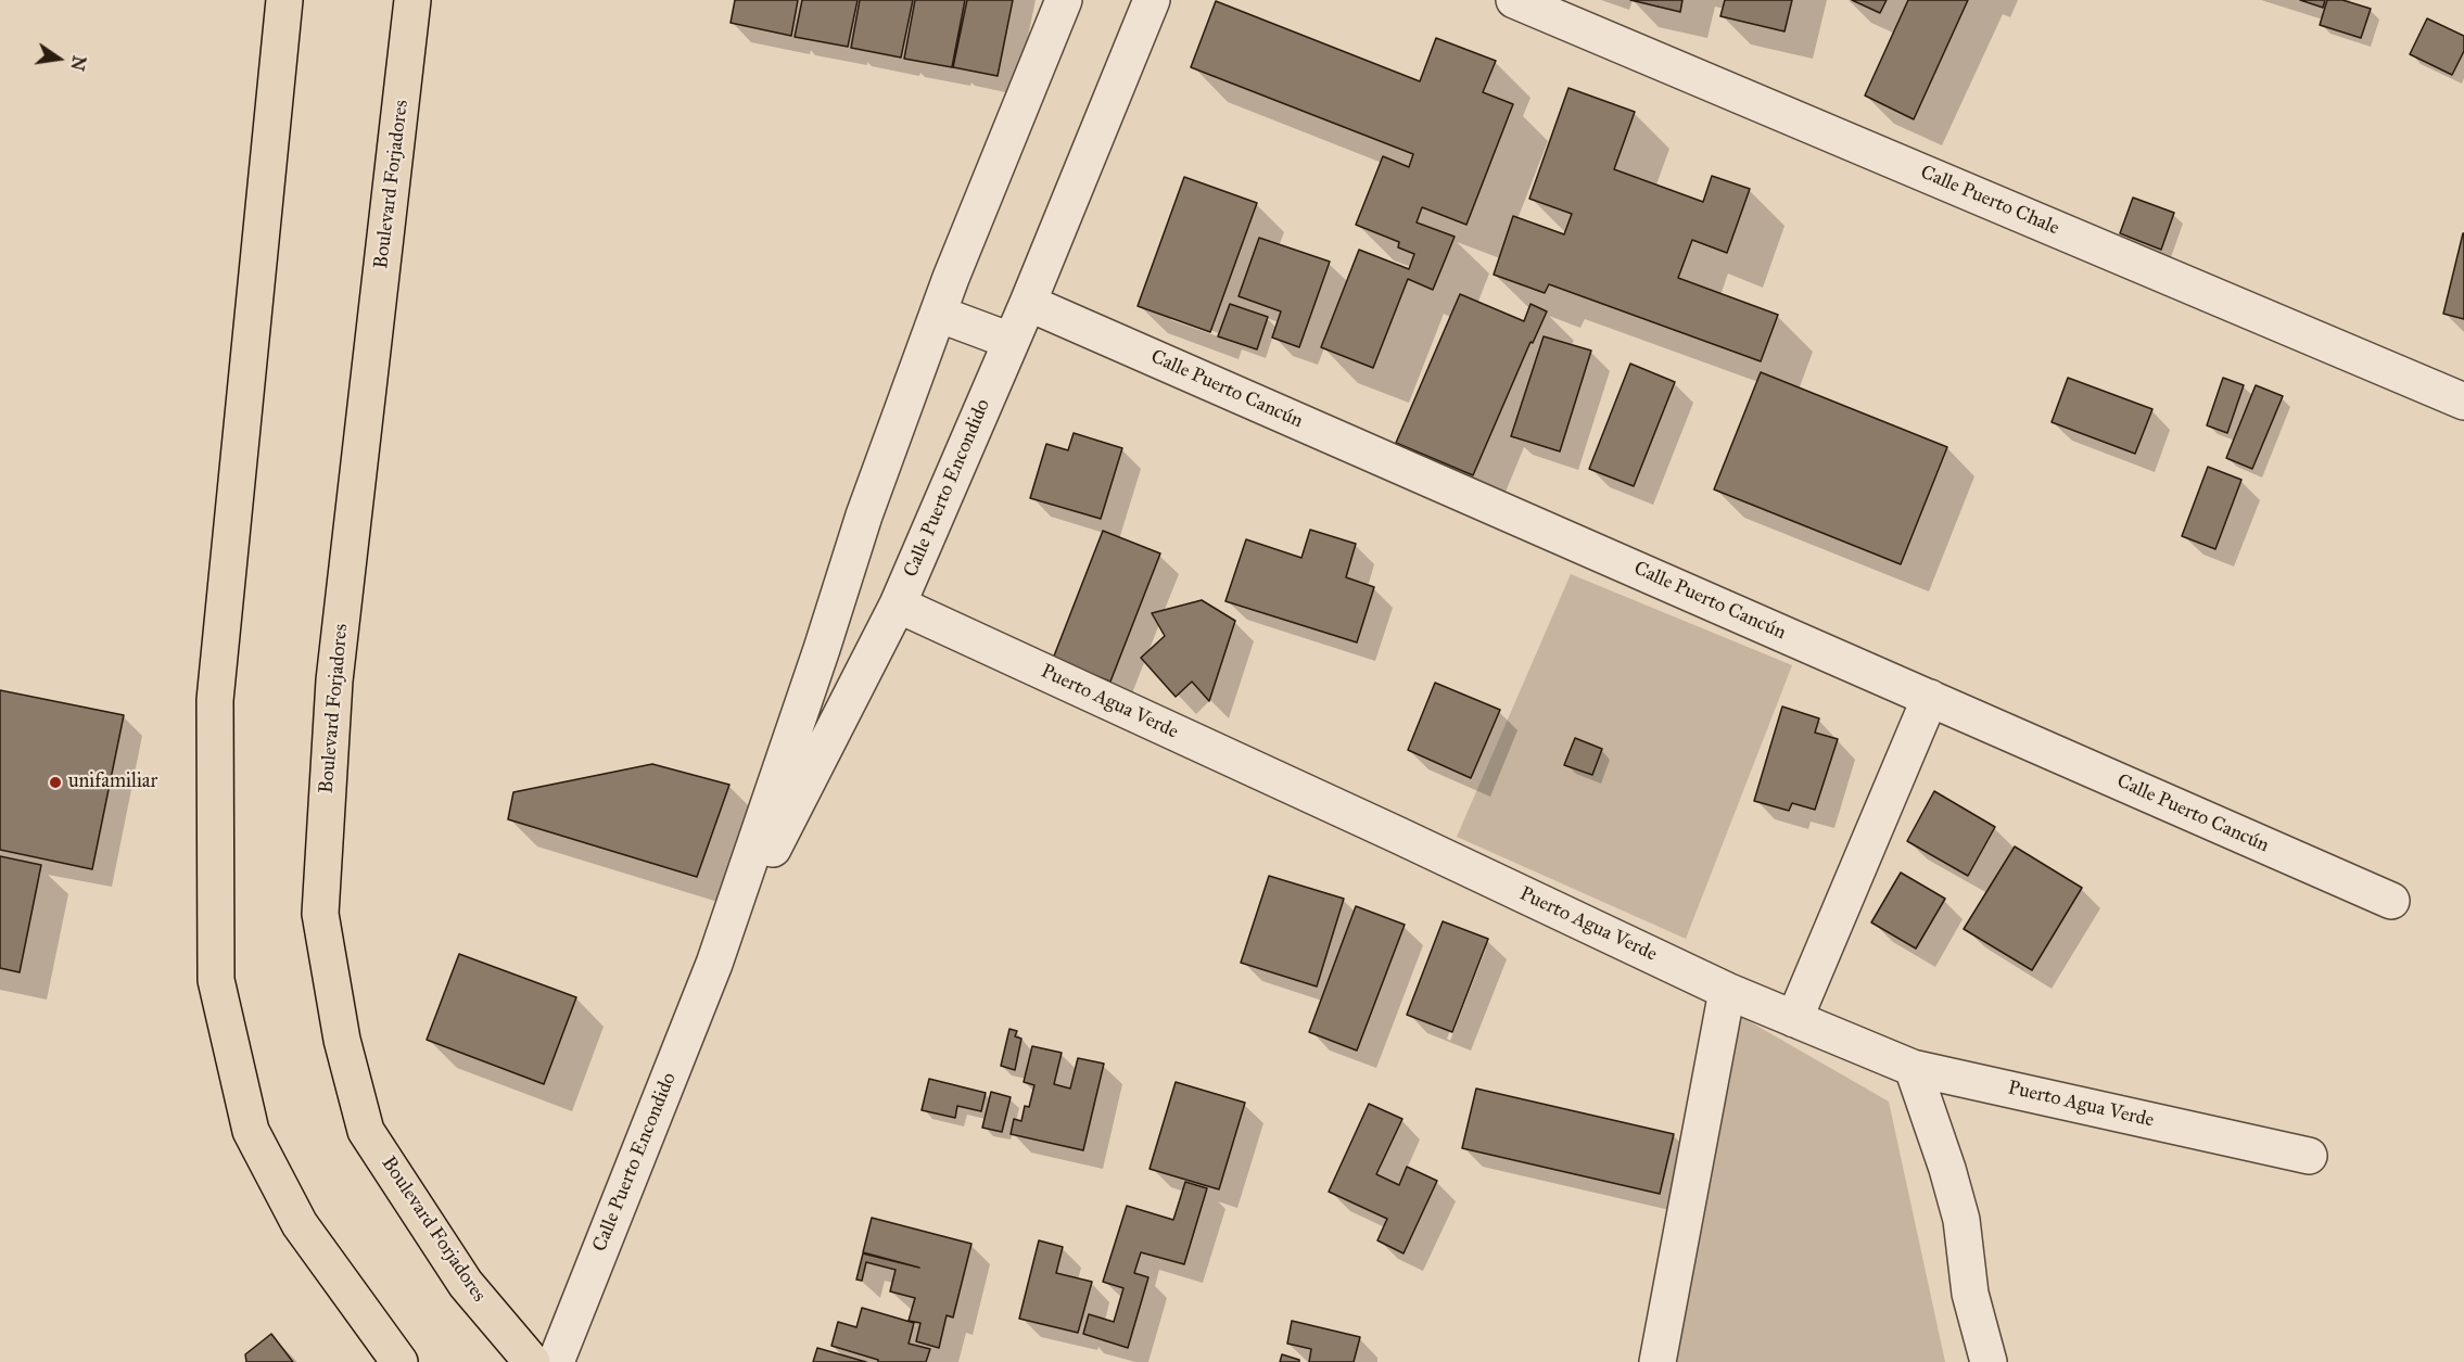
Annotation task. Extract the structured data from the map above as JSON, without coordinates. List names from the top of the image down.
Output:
{
  "streets": {
    "main road": ["Boulevard Forjadores"],
    "street": [
      "Calle Puerto Chale",
      "Calle Puerto Cancún",
      "Calle Puerto Encondido",
      "Puerto Agua Verde"
    ]
  },
  "crossings": [
    ["Calle Puerto Cancún", "Calle Puerto Encondido"],
    ["Calle Puerto Encondido", "Puerto Agua Verde"]
  ],
  "places": ["unifamiliar"],
  "north": "right"
}
